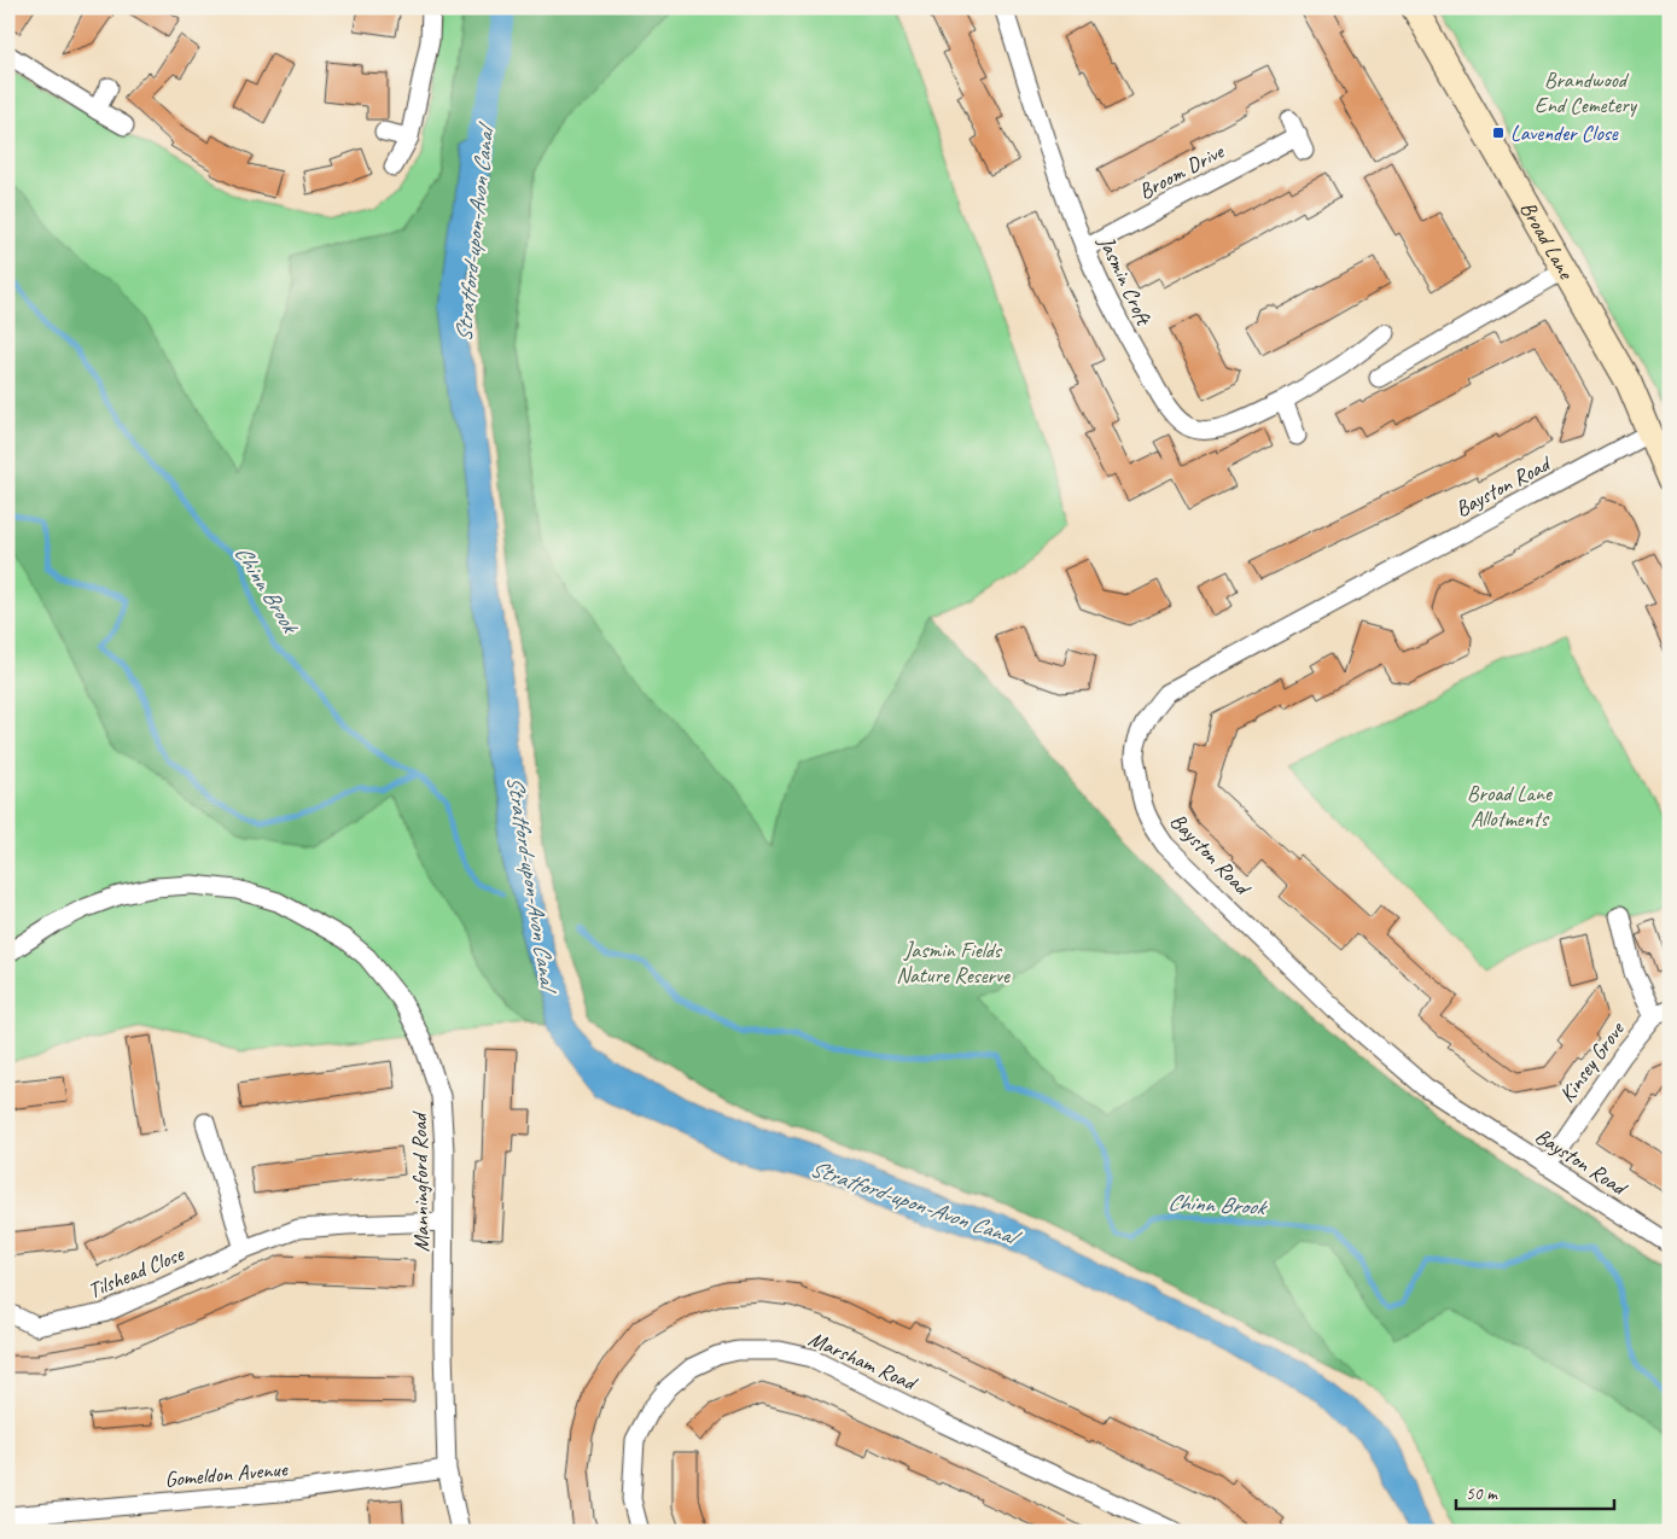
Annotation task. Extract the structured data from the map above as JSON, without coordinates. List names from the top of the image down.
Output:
{
  "streets": {
    "street": [
      "Broom Drive",
      "Broad Lane",
      "Jasmin Croft",
      "Bayston Road",
      "Kinsey Grove",
      "Manningford Road",
      "Tilshead Close",
      "Marsham Road",
      "Gomeldon Avenue"
    ]
  },
  "crossings": [
    ["Broom Drive", "Jasmin Croft"],
    ["Broad Lane", "Bayston Road"],
    ["Bayston Road", "Kinsey Grove"],
    ["Manningford Road", "Tilshead Close"],
    ["Manningford Road", "Gomeldon Avenue"]
  ],
  "water": ["Stratford-upon-Avon Canal", "Chinn Brook"],
  "parks": ["Brandwood End Cemetery", "Broad Lane Allotments", "Jasmin Fields Nature Reserve"],
  "places": {
    "transit": ["Lavender Close"]
  },
  "scale_bar": "50 m"
}
